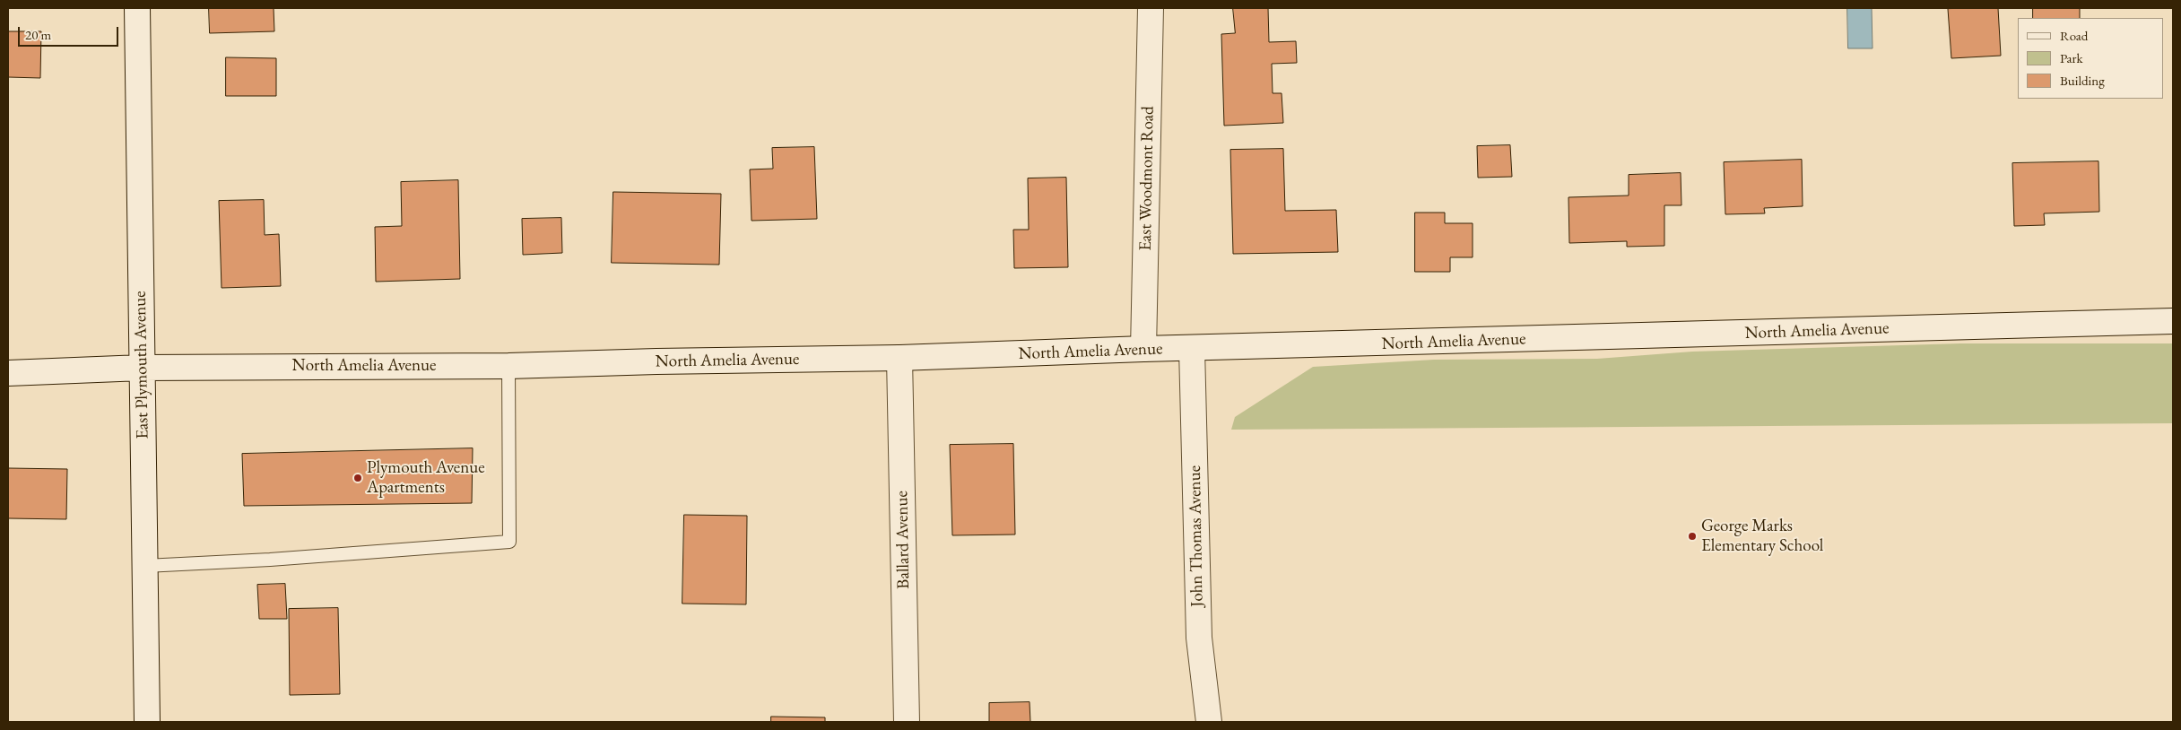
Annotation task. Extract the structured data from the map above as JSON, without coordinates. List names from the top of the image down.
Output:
{
  "streets": {
    "main road": [
      "East Woodmont Road",
      "North Amelia Avenue",
      "East Plymouth Avenue",
      "John Thomas Avenue",
      "Ballard Avenue"
    ]
  },
  "crossings": [
    ["East Woodmont Road", "North Amelia Avenue"],
    ["North Amelia Avenue", "East Plymouth Avenue"],
    ["North Amelia Avenue", "John Thomas Avenue"],
    ["North Amelia Avenue", "Ballard Avenue"]
  ],
  "places": ["Plymouth Avenue Apartments", "George Marks Elementary School"],
  "legend": ["Road", "Park", "Building"],
  "scale_bar": "20 m"
}
